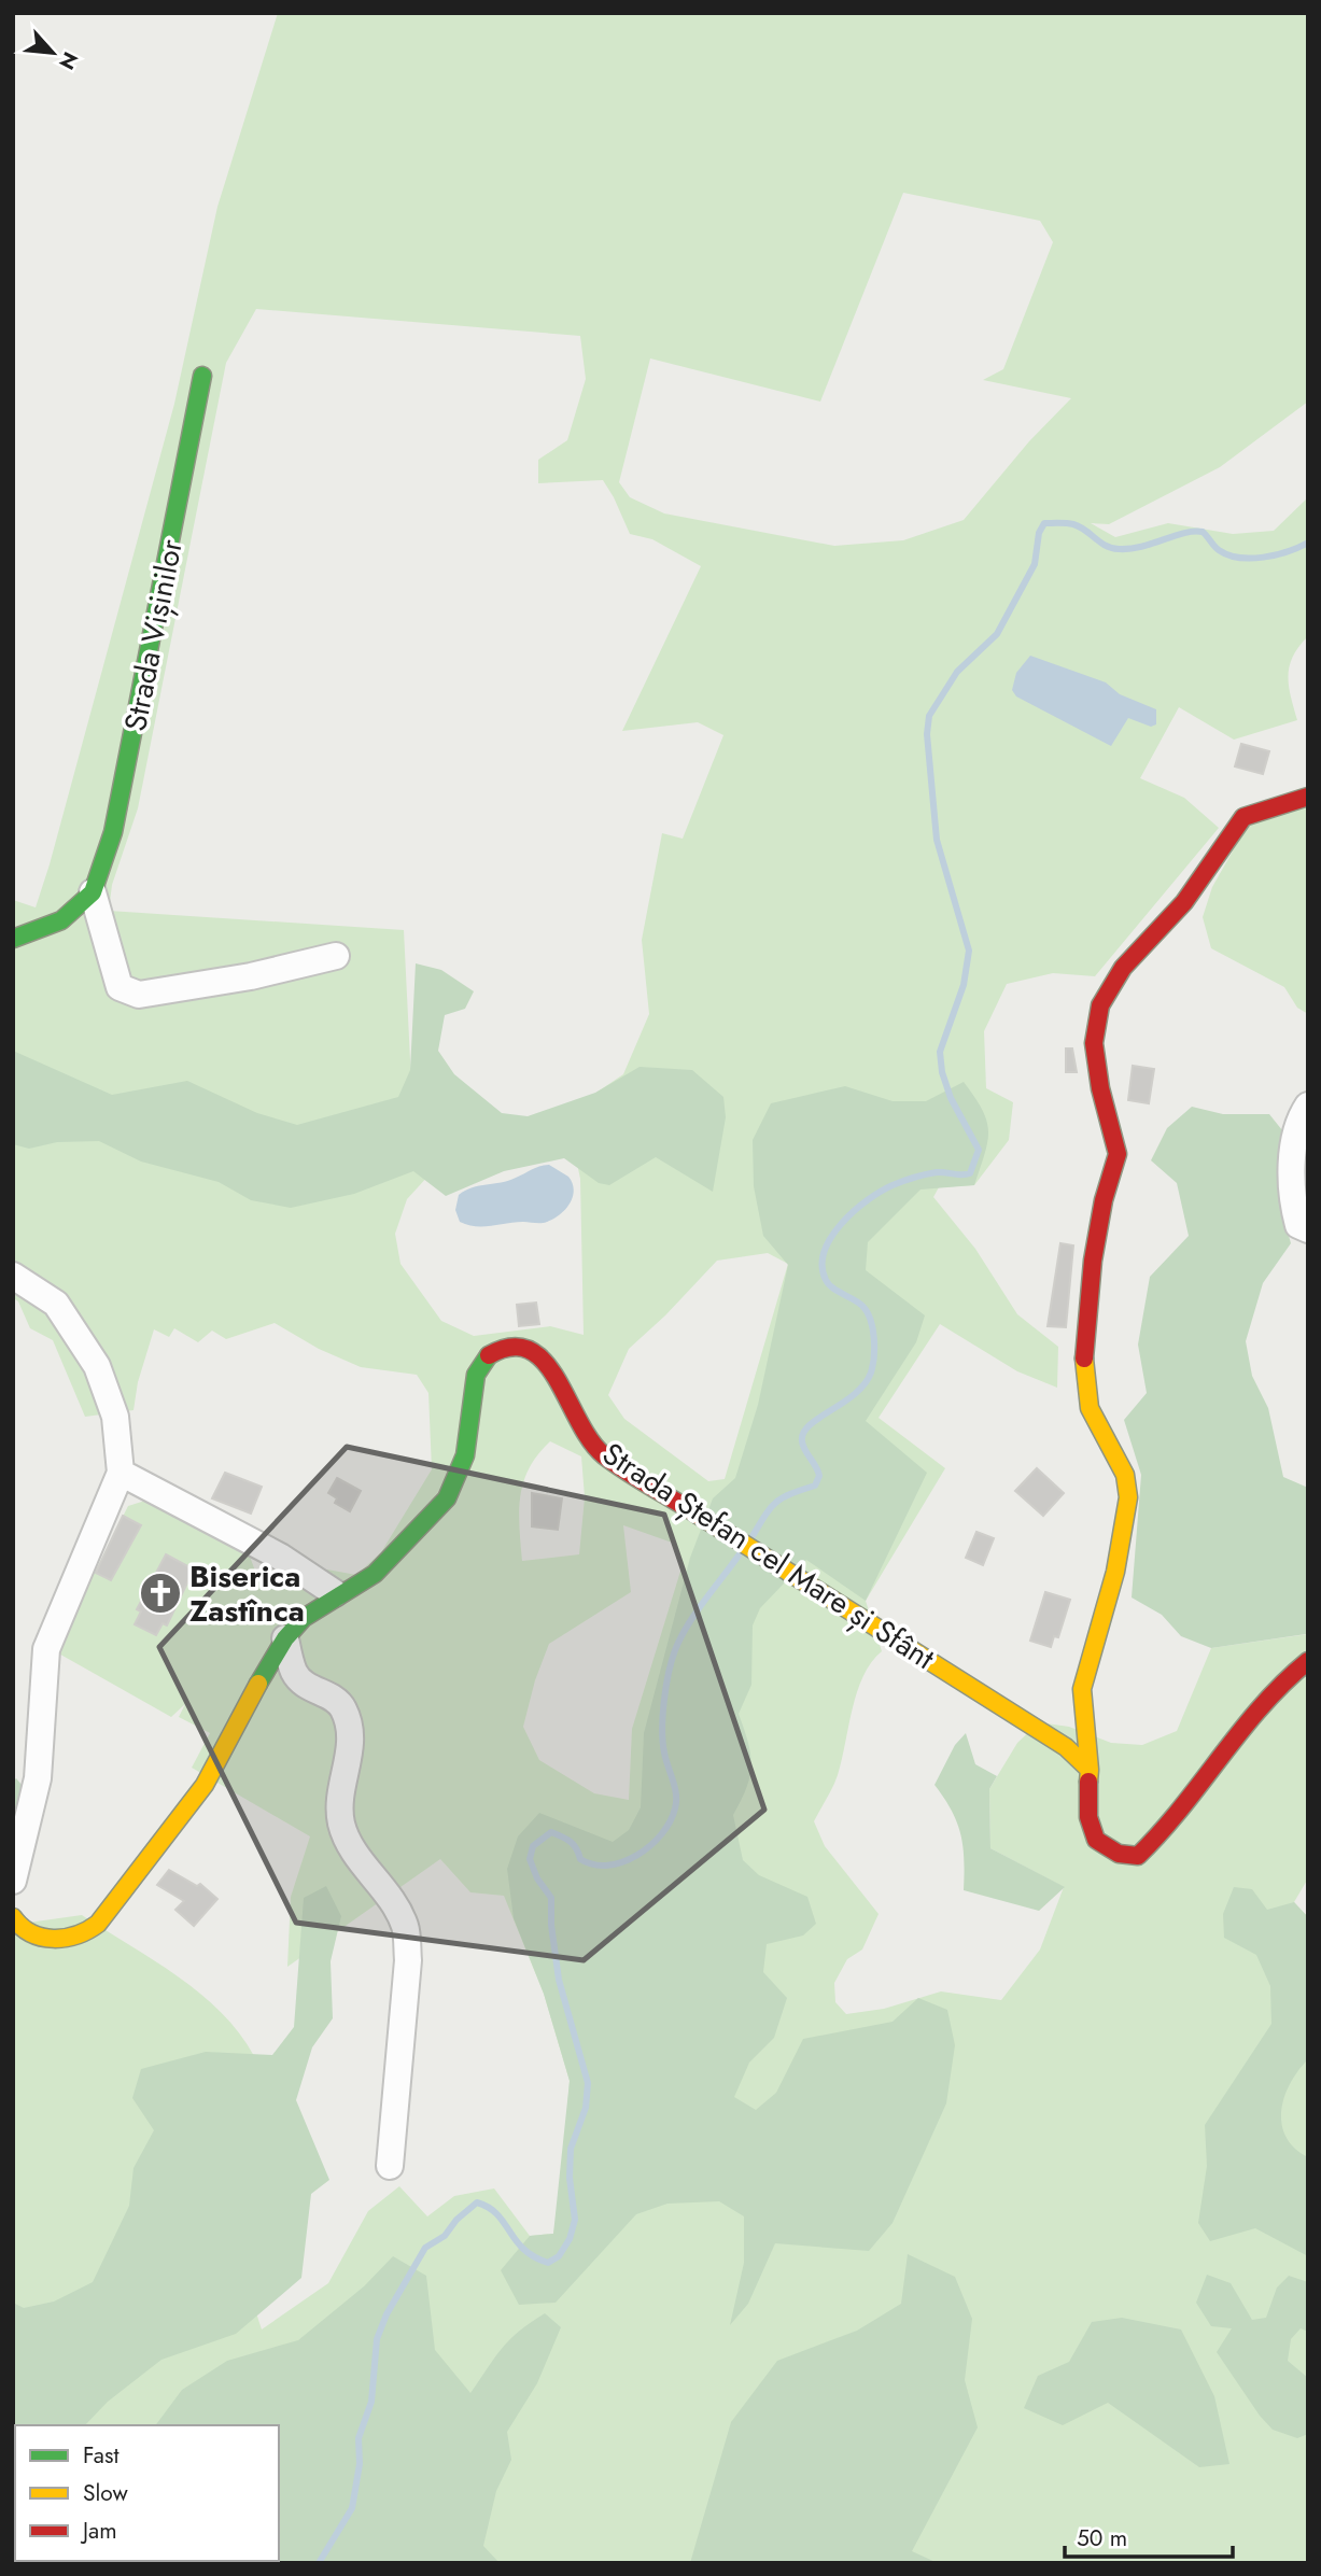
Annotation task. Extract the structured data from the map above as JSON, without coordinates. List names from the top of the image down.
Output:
{
  "streets": {
    "street": ["Strada Vișinilor", "Strada Ștefan cel Mare și Sfânt"]
  },
  "places": {
    "church": ["Biserica Zastînca"]
  },
  "legend": ["Fast", "Slow", "Jam"],
  "scale_bar": "50 m",
  "north": "bottom right"
}
